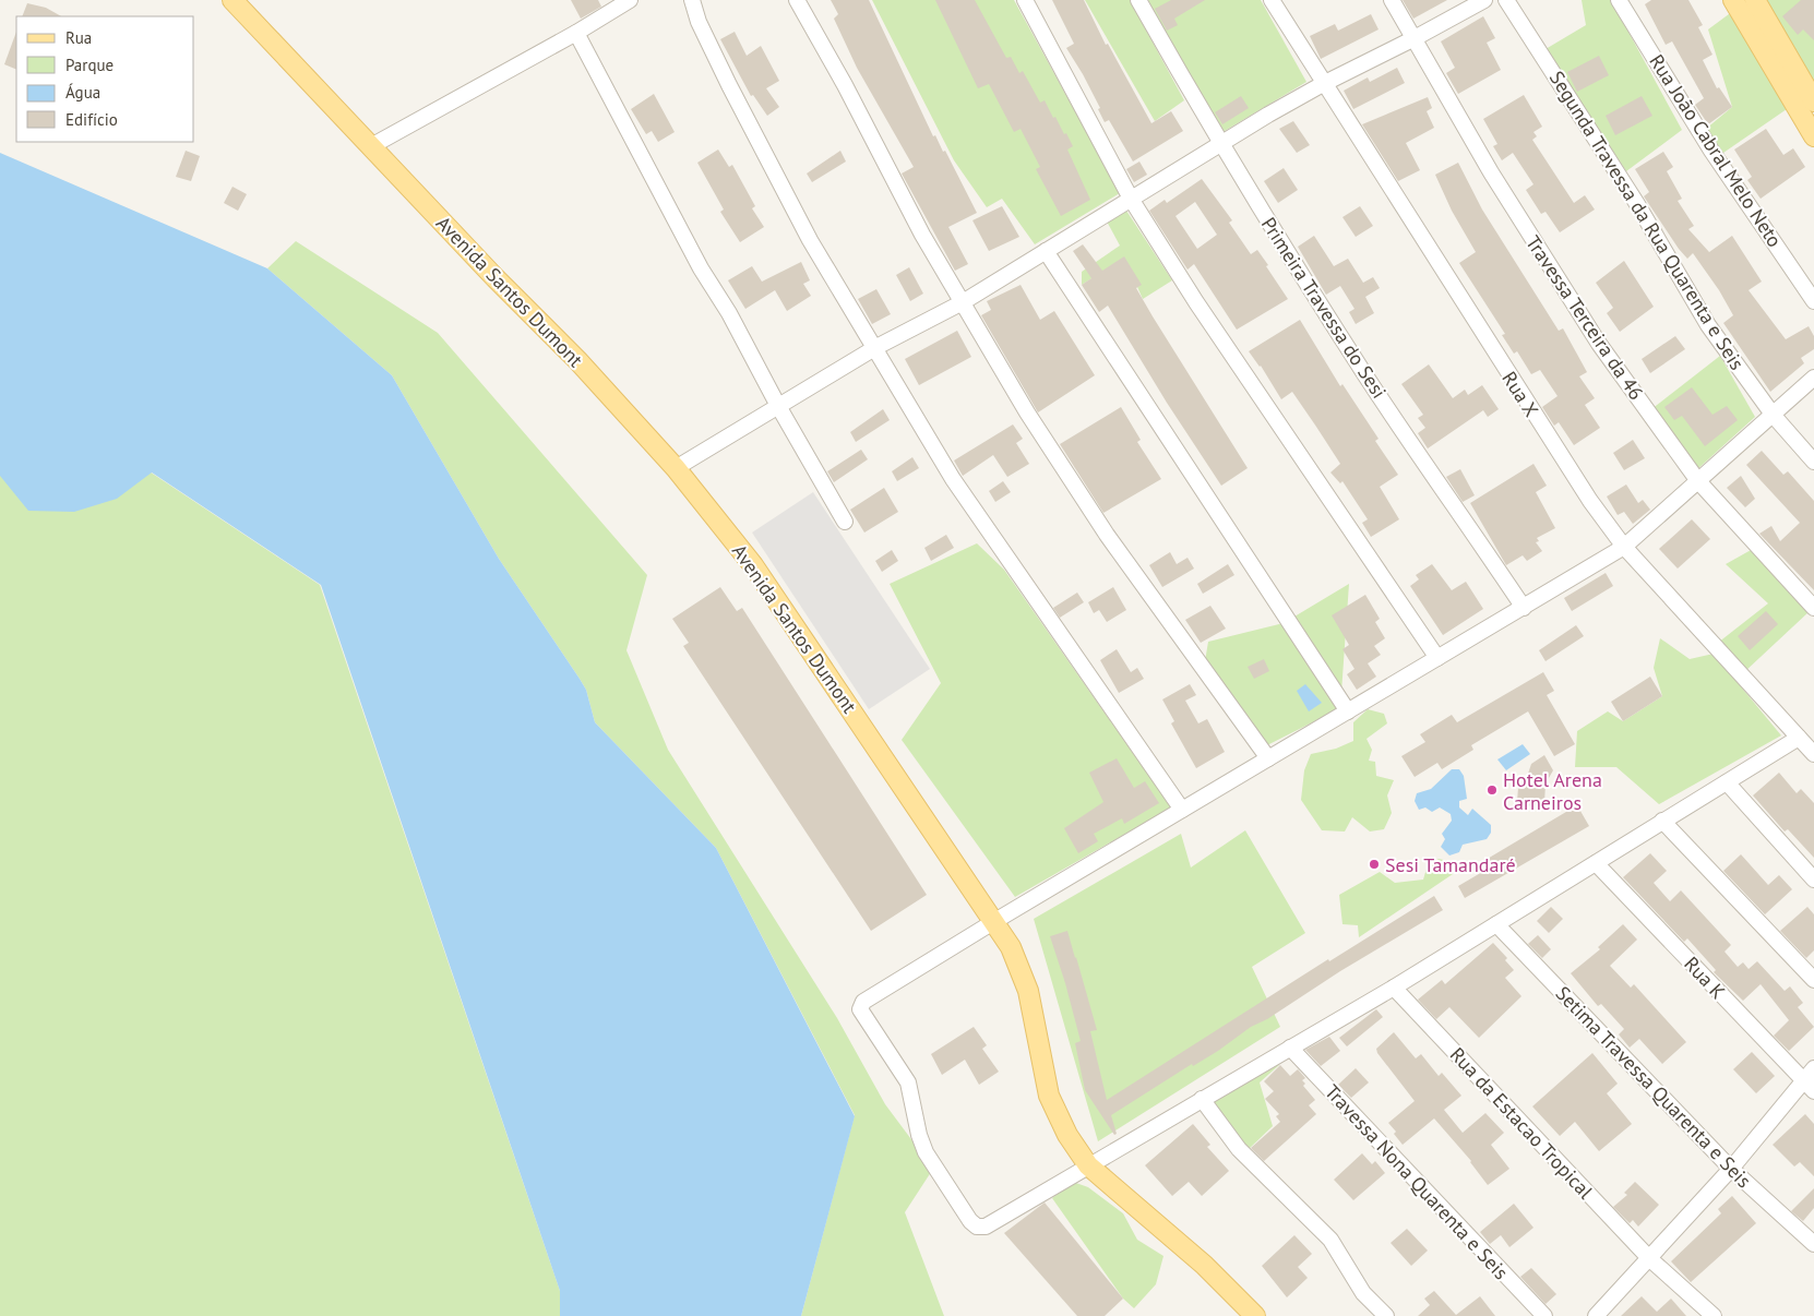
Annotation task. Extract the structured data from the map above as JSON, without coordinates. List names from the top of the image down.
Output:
{
  "streets": {
    "main road": ["Avenida Santos Dumont"],
    "street": [
      "Rua João Cabral Melo Neto",
      "Segunda Travessa da Rua Quarenta e Seis",
      "Primeira Travessa do Sesi",
      "Travessa Terceira da 46",
      "Rua X",
      "Rua K",
      "Setima Travessa Quarenta e Seis",
      "Rua da Estacao Tropical",
      "Travessa Nona Quarenta e Seis"
    ]
  },
  "places": ["Hotel Arena Carneiros", "Sesi Tamandaré"],
  "legend": [
    "Rua",
    "Parque",
    "Água",
    "Edifício"
  ]
}
